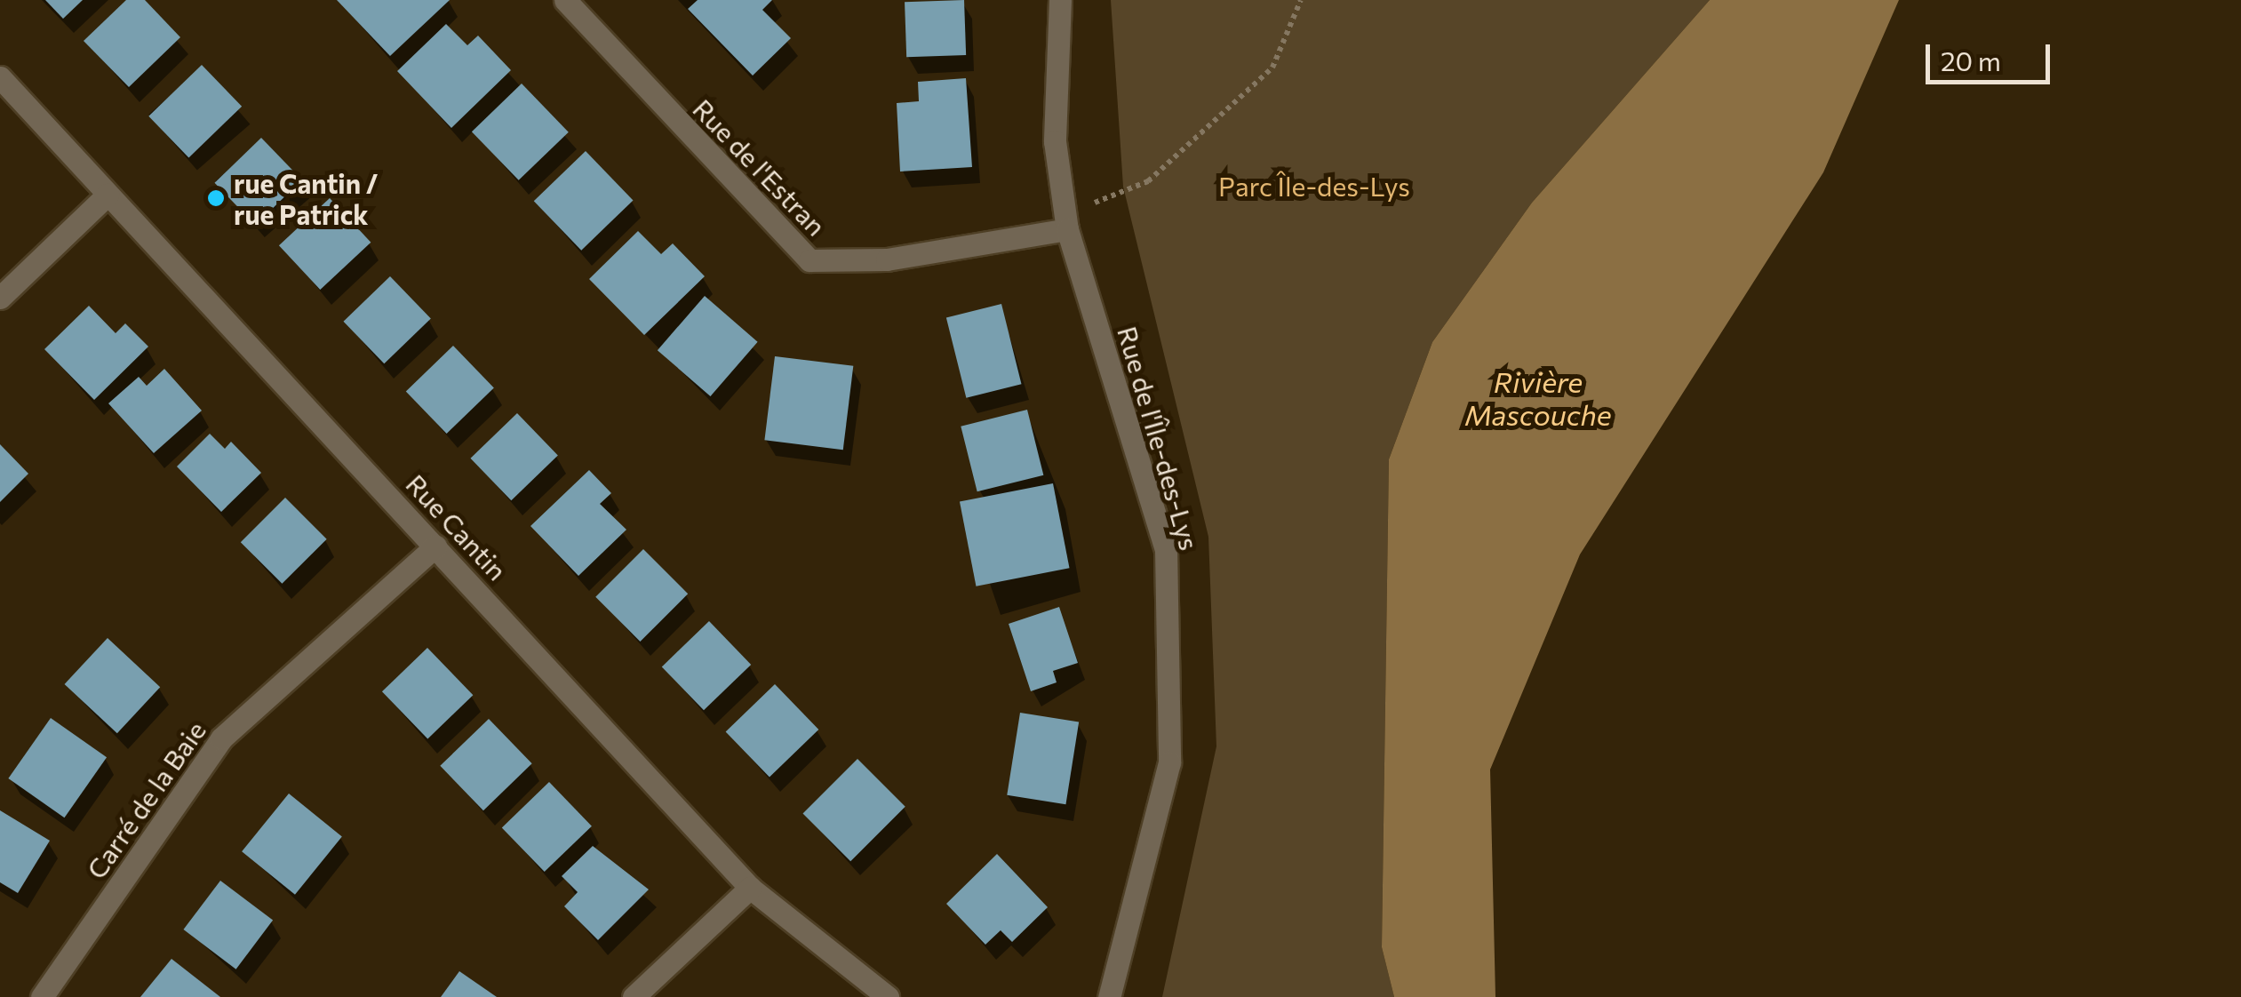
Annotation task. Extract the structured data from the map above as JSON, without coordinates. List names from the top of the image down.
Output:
{
  "streets": {
    "street": [
      "Rue de l'Estran",
      "Rue de l'Île-des-Lys",
      "Rue Cantin",
      "Carré de la Baie"
    ]
  },
  "crossings": [
    ["Rue de l'Estran", "Rue de l'Île-des-Lys"],
    ["Rue Cantin", "Carré de la Baie"]
  ],
  "water": ["Rivière Mascouche"],
  "parks": ["Parc Île-des-Lys"],
  "places": ["rue Cantin / rue Patrick"],
  "scale_bar": "20 m"
}
